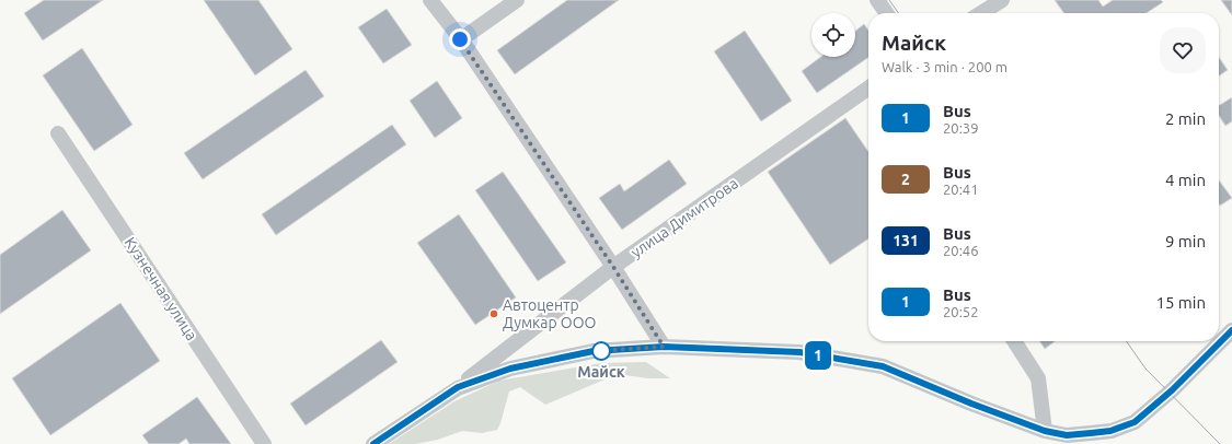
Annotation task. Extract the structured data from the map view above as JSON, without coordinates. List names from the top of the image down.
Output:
{
  "streets": {
    "street": ["улица Димитрова", "Кузнечная улица"]
  },
  "places": ["Автоцентр Думкар ООО", "Майск"],
  "lines": ["bus line 1"],
  "page": {
    "on_map": "1",
    "heading": ["Майск", "Walk · 3 min · 200 m"],
    "list": [
      {
        "mark": "1",
        "name": "Bus",
        "note": "20:39",
        "value": "2 min"
      },
      {
        "mark": "2",
        "name": "Bus",
        "note": "20:41",
        "value": "4 min"
      },
      {
        "mark": "131",
        "name": "Bus",
        "note": "20:46",
        "value": "9 min"
      },
      {
        "mark": "1",
        "name": "Bus",
        "note": "20:52",
        "value": "15 min"
      }
    ]
  }
}
